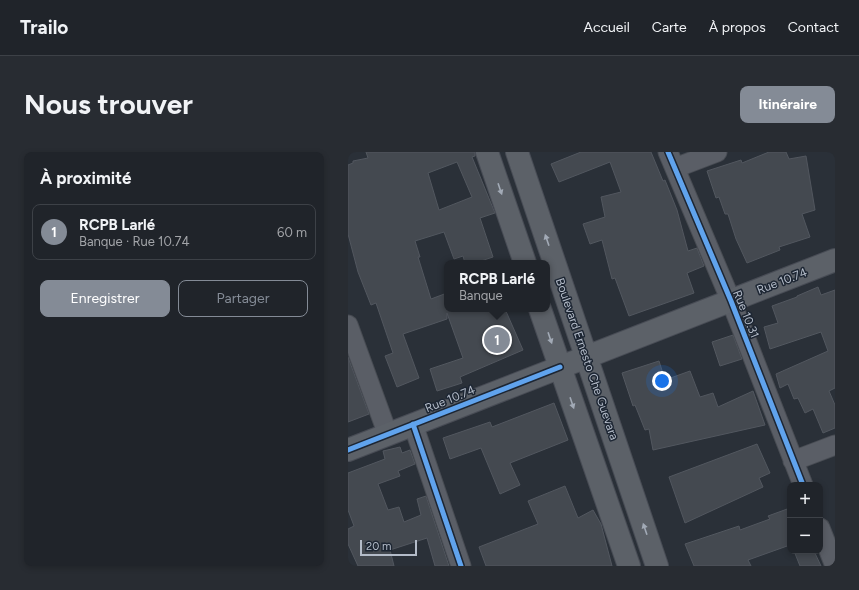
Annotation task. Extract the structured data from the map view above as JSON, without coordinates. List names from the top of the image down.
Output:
{
  "streets": {
    "main road": ["Rue 10.74", "Boulevard Ernesto Che Guevara"],
    "street": ["Rue 10.31"]
  },
  "crossings": [
    ["Rue 10.74", "Rue 10.31"],
    ["Rue 10.74", "Boulevard Ernesto Che Guevara"]
  ],
  "scale_bar": "20 m",
  "page": {
    "header": "Trailo",
    "nav": [
      "Accueil",
      "Carte",
      "À propos",
      "Contact"
    ],
    "buttons": [
      "Itinéraire",
      ["Enregistrer", "Partager"]
    ],
    "title": "Nous trouver",
    "heading": "À proximité",
    "list": [
      {
        "mark": "1",
        "name": "RCPB Larlé",
        "note": "Banque · Rue 10.74",
        "value": "60 m"
      }
    ],
    "popup": ["RCPB Larlé", "Banque"],
    "pins": "1",
    "map_buttons": ["+", "−"],
    "scale": "20 m"
  }
}
